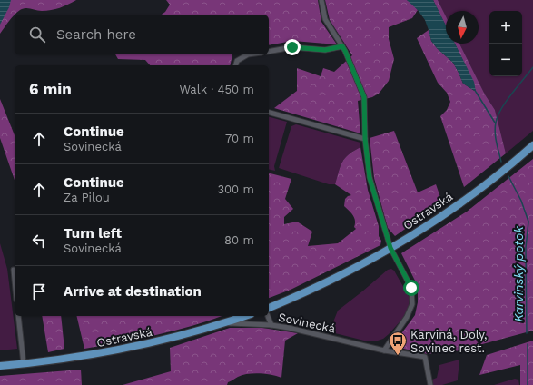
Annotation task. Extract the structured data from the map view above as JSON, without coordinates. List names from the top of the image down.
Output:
{
  "streets": {
    "main road": ["Ostravská"],
    "street": ["Sovinecká"]
  },
  "crossings": [
    ["Ostravská", "Sovinecká"]
  ],
  "water": ["Karvinský potok"],
  "places": {
    "bus stop": ["Karviná, Doly, Sovinec rest."]
  },
  "north": "bottom",
  "page": {
    "map_buttons": ["+", "−"],
    "search": "Search here",
    "heading": ["6 min", "Walk · 450 m"],
    "list": [
      ["Continue", "Sovinecká", "70 m"],
      ["Continue", "Za Pilou", "300 m"],
      ["Turn left", "Sovinecká", "80 m"],
      "Arrive at destination"
    ]
  }
}
